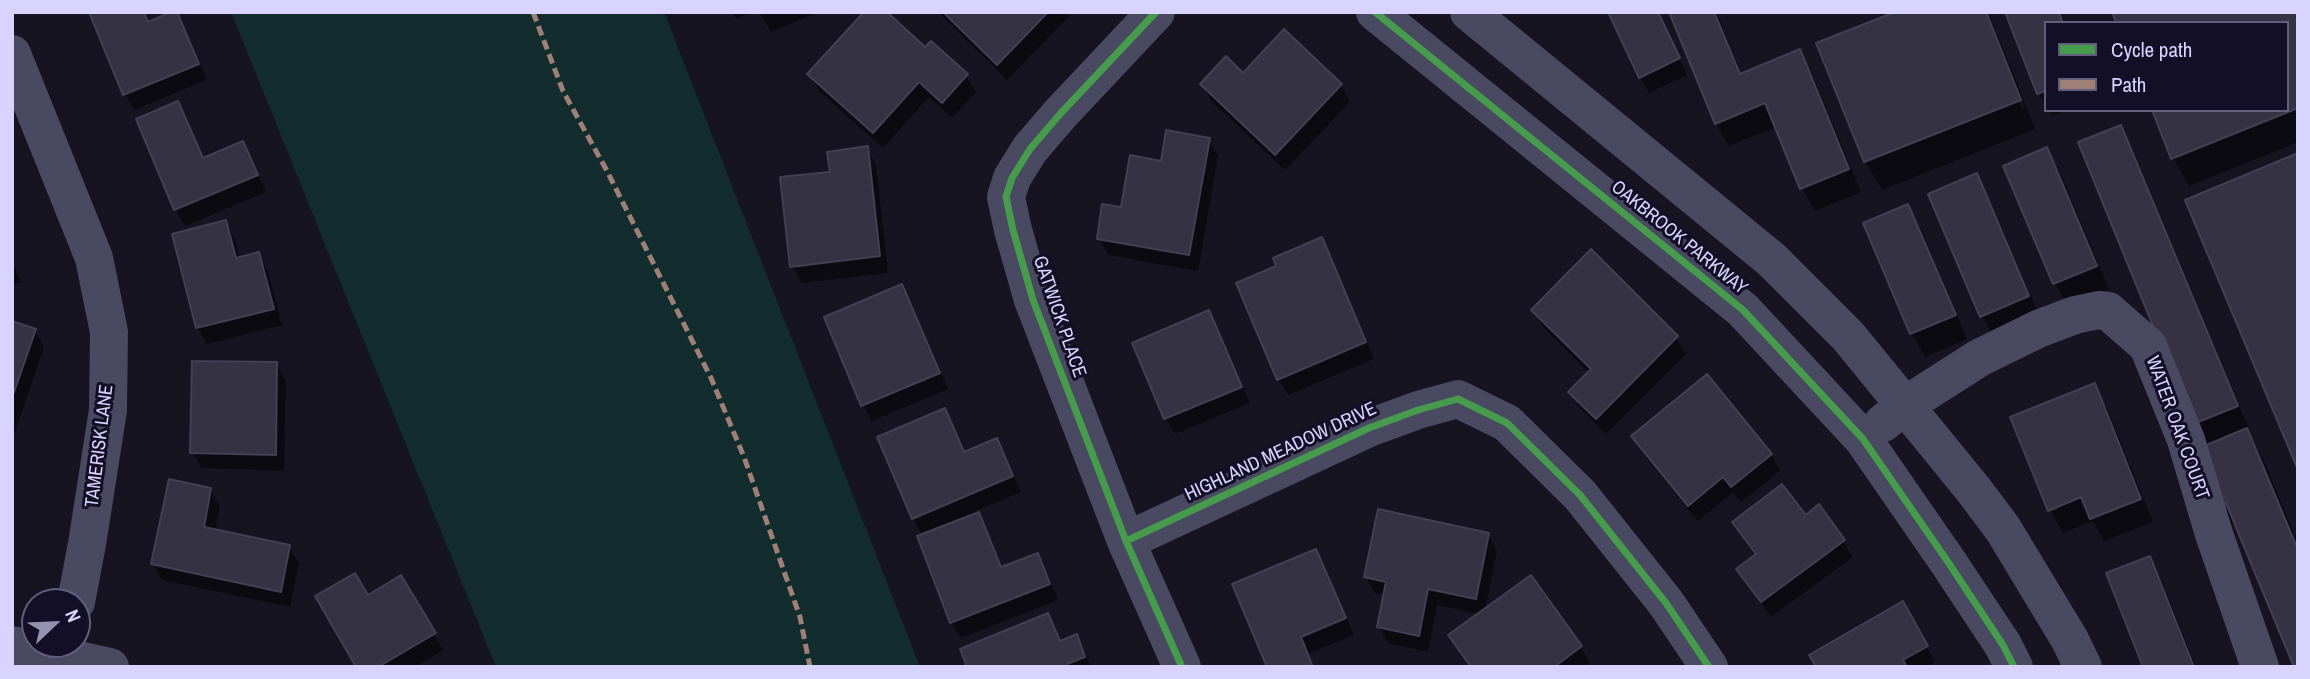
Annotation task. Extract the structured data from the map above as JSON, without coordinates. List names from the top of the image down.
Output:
{
  "streets": {
    "street": [
      "OAKBROOK PARKWAY",
      "GATWICK PLACE",
      "WATER OAK COURT",
      "TAMERISK LANE",
      "HIGHLAND MEADOW DRIVE"
    ]
  },
  "crossings": [
    ["OAKBROOK PARKWAY", "WATER OAK COURT"],
    ["GATWICK PLACE", "HIGHLAND MEADOW DRIVE"]
  ],
  "legend": ["Cycle path", "Path"],
  "north": "top right"
}
